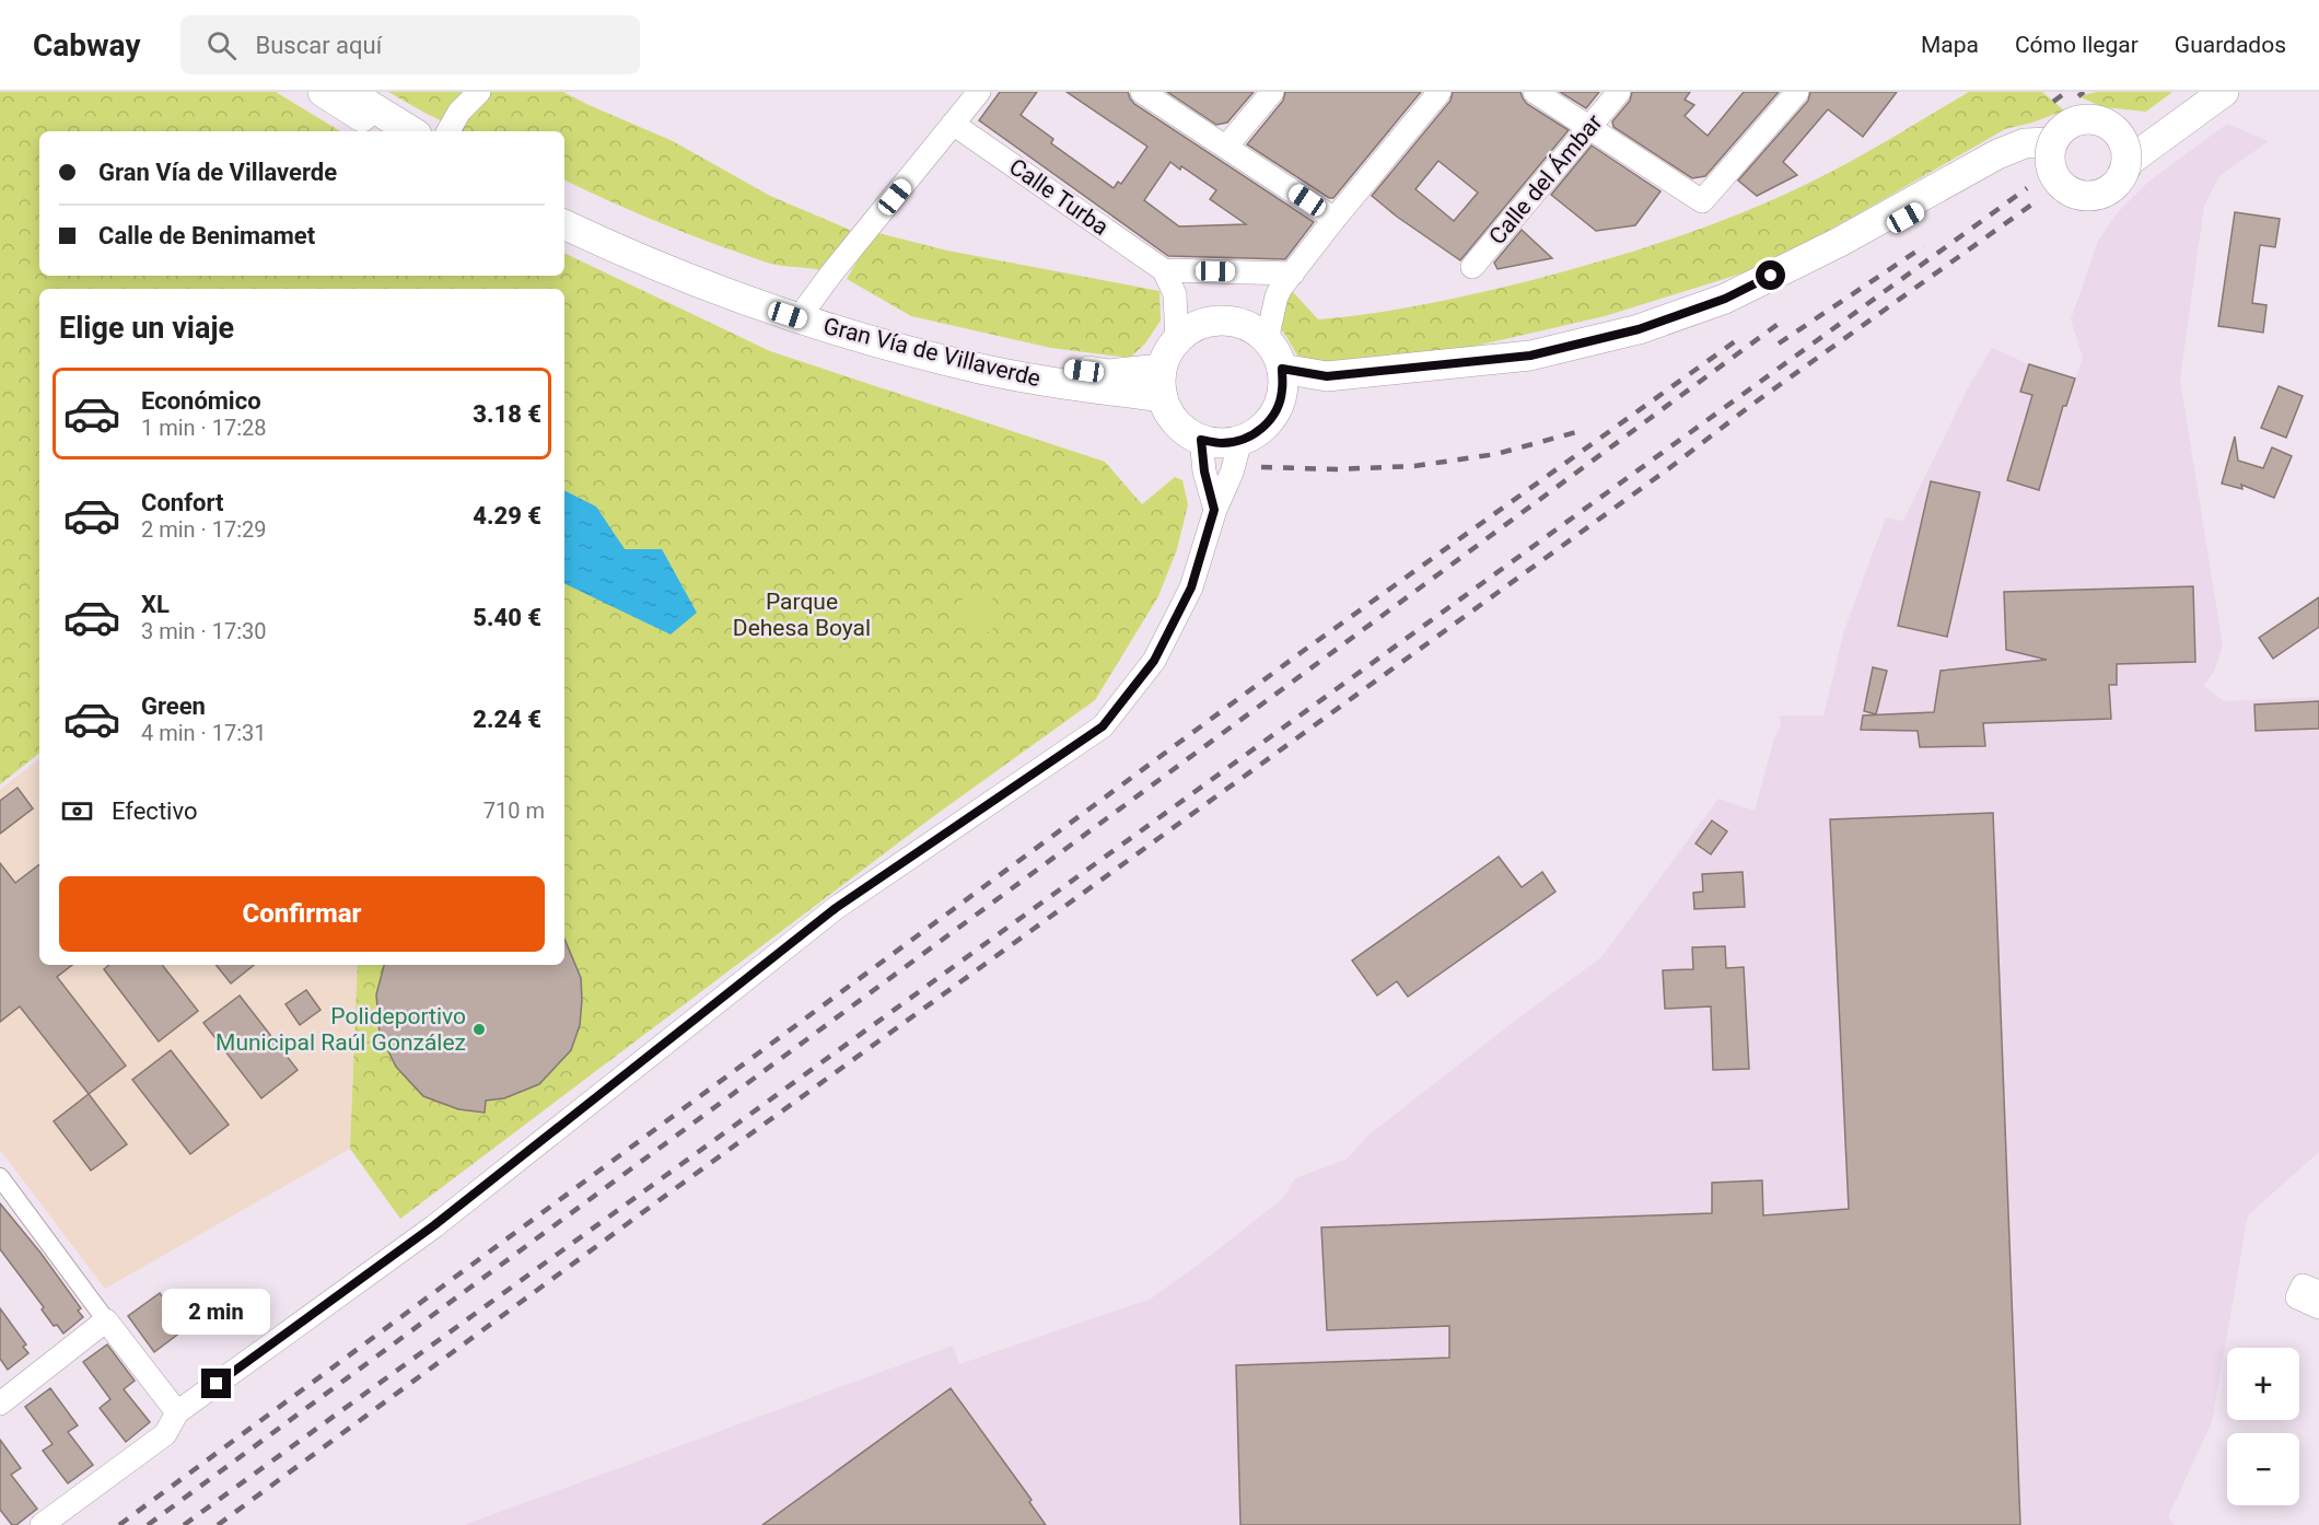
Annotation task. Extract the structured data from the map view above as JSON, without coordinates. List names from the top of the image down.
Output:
{
  "streets": {
    "street": ["Calle del Ámbar", "Calle Turba", "Gran Vía de Villaverde"]
  },
  "parks": ["Parque Dehesa Boyal"],
  "places": ["Polideportivo Municipal Raúl González"],
  "page": {
    "header": "Cabway",
    "search": "Buscar aquí",
    "nav": ["Mapa", "Cómo llegar", "Guardados"],
    "banner": ["Gran Vía de Villaverde", "Calle de Benimamet"],
    "heading": "Elige un viaje",
    "list": [
      {
        "name": "Económico",
        "note": "1 min · 17:28",
        "value": "3.18 €"
      },
      {
        "name": "Confort",
        "note": "2 min · 17:29",
        "value": "4.29 €"
      },
      {
        "name": "XL",
        "note": "3 min · 17:30",
        "value": "5.40 €"
      },
      {
        "name": "Green",
        "note": "4 min · 17:31",
        "value": "2.24 €"
      }
    ],
    "pay": ["Efectivo", "710 m"],
    "buttons": "Confirmar",
    "bubble": "2 min",
    "map_buttons": ["+", "−"]
  }
}
